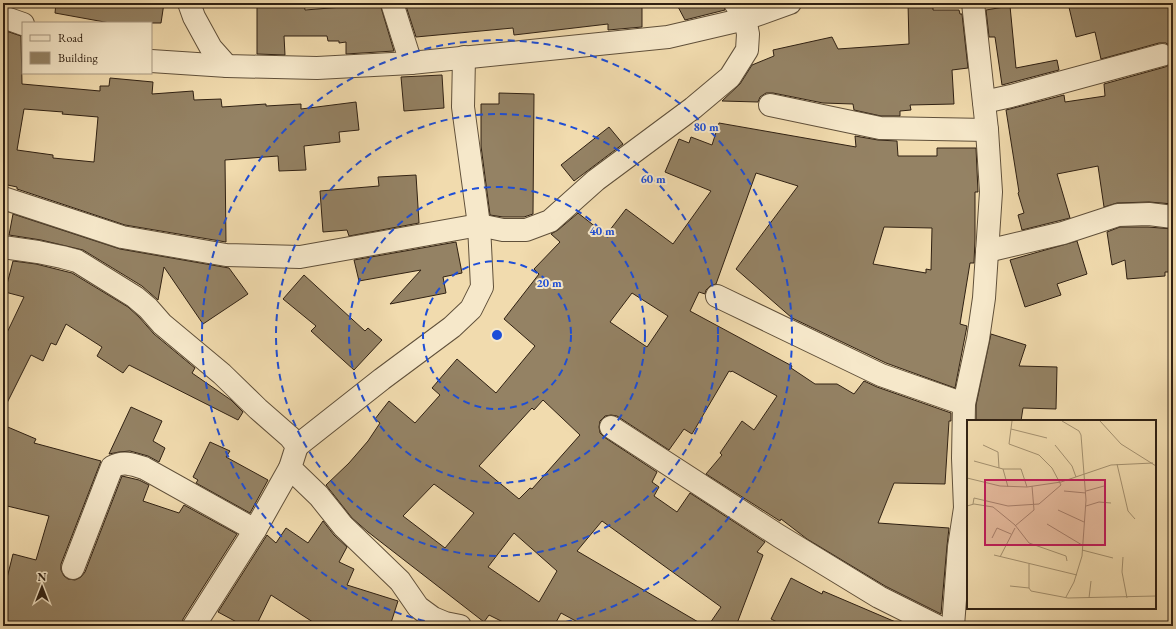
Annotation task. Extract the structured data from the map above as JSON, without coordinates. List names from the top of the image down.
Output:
{
  "legend": ["Road", "Building"],
  "north": "top",
  "rings": [
    "80 m",
    "60 m",
    "40 m",
    "20 m"
  ]
}
